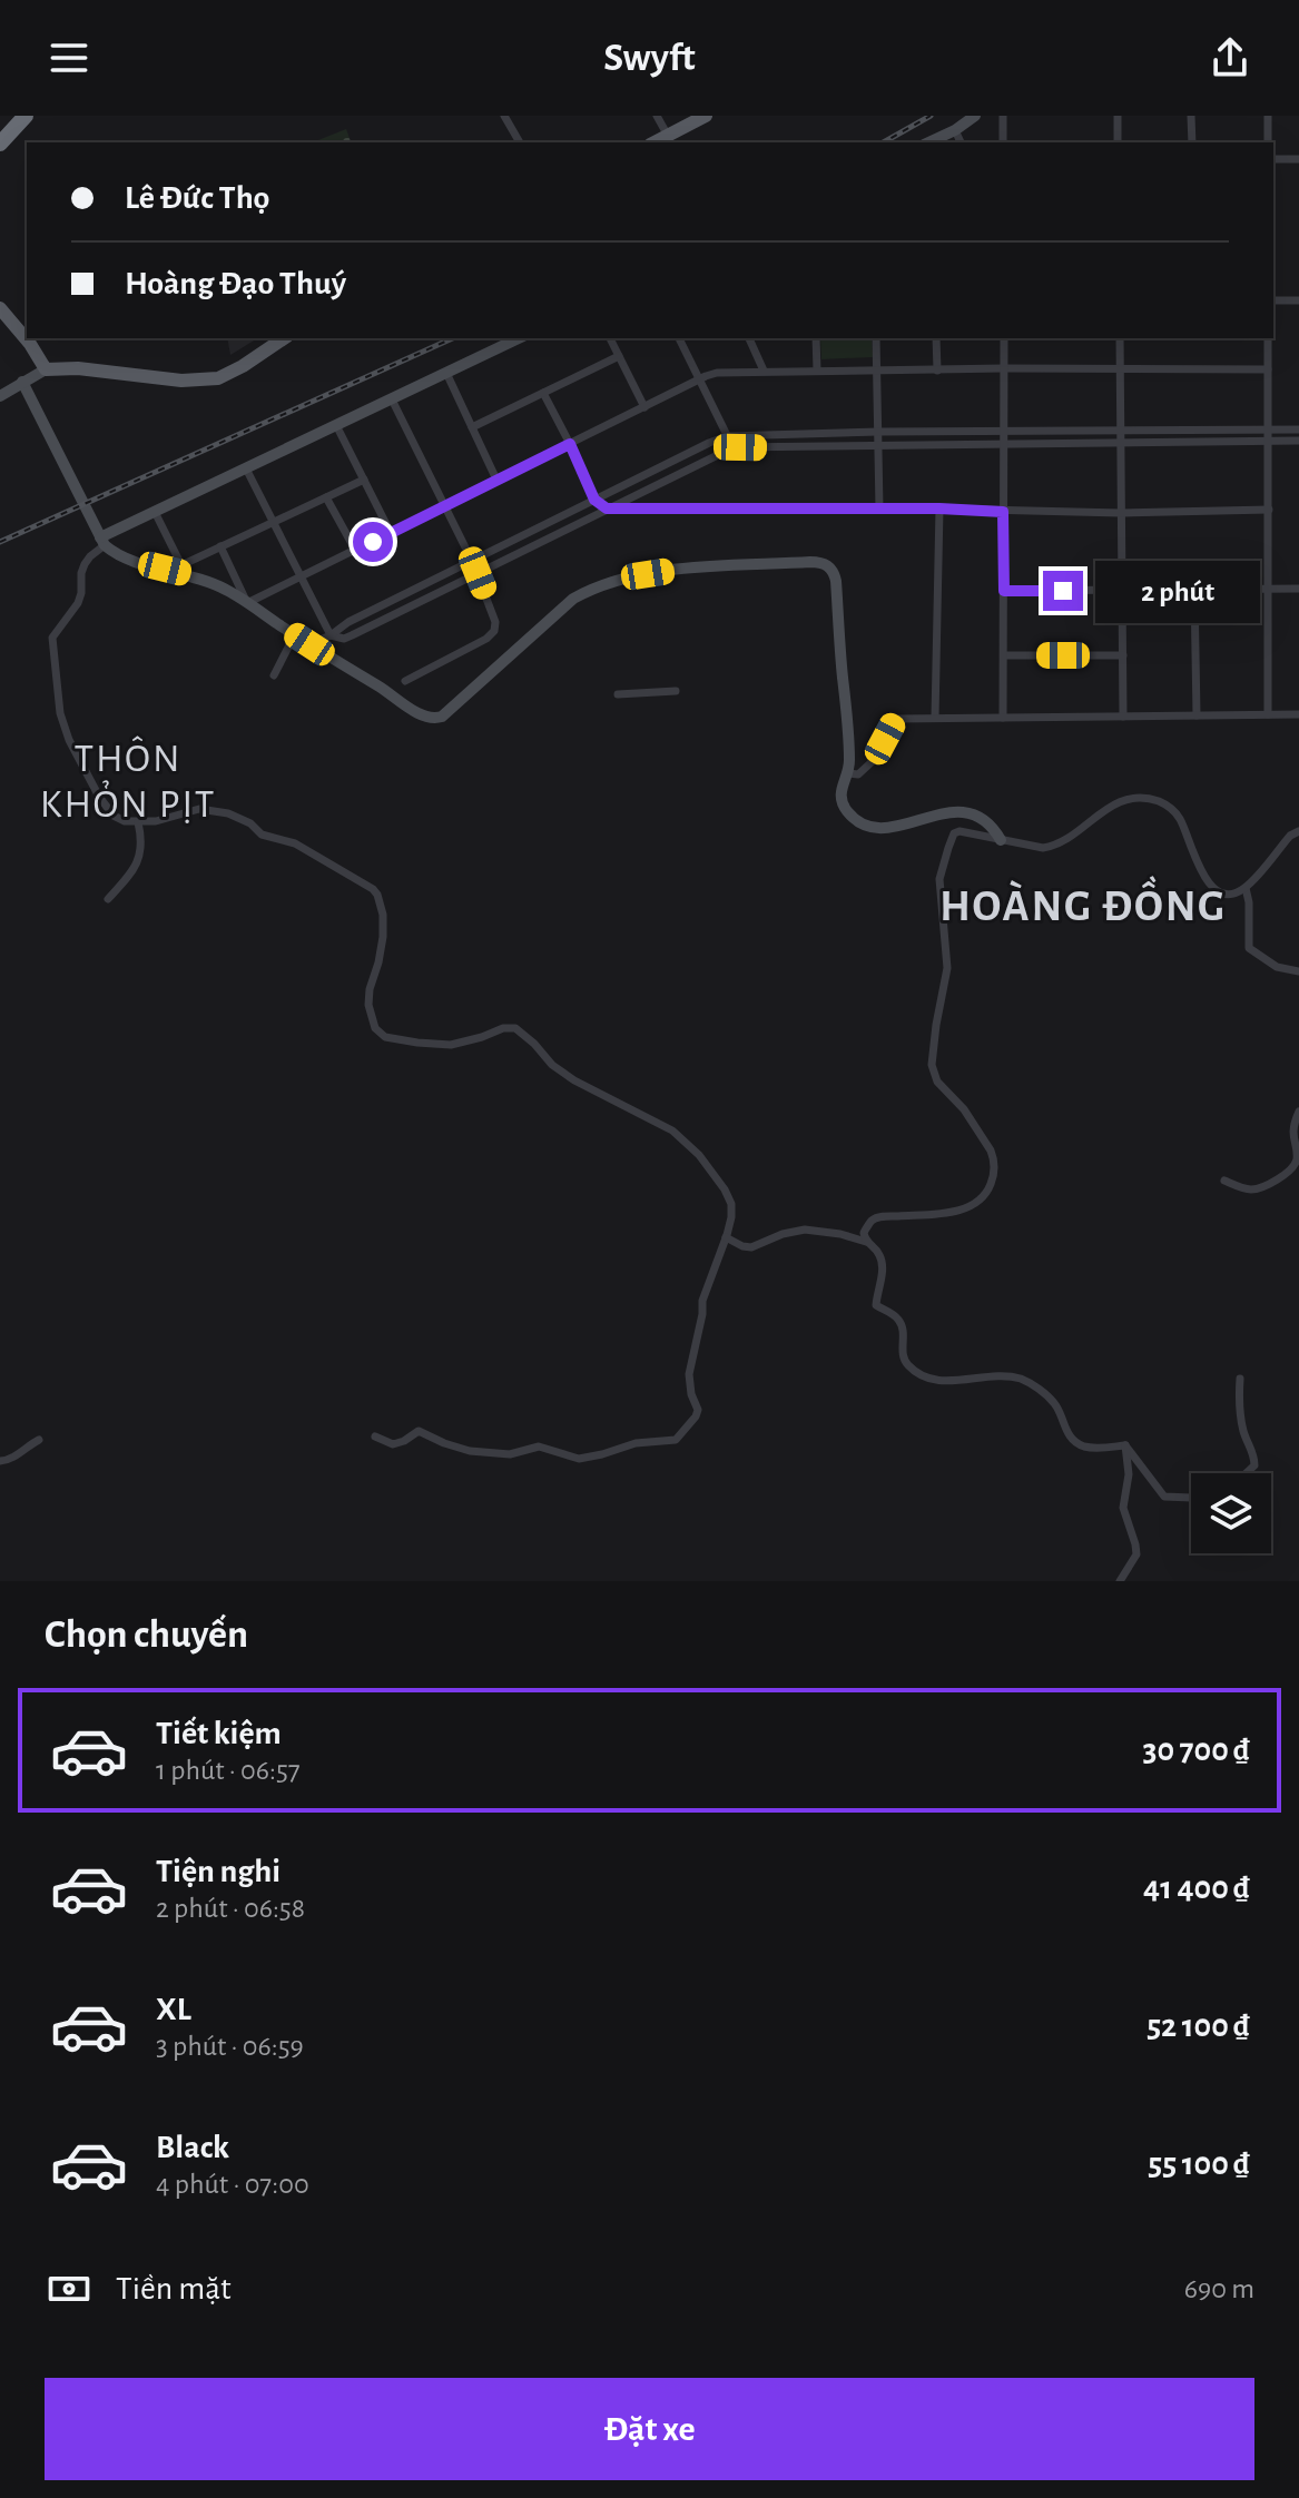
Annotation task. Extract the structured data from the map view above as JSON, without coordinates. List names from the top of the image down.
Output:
{
  "districts": ["THÔN KHỎN PỊT", "HOÀNG ĐỒNG"],
  "page": {
    "header": "Swyft",
    "banner": ["Lê Đức Thọ", "Hoàng Đạo Thuý"],
    "bubble": "2 phút",
    "heading": "Chọn chuyến",
    "list": [
      {
        "name": "Tiết kiệm",
        "note": "1 phút · 06:57",
        "value": "30 700 ₫"
      },
      {
        "name": "Tiện nghi",
        "note": "2 phút · 06:58",
        "value": "41 400 ₫"
      },
      {
        "name": "XL",
        "note": "3 phút · 06:59",
        "value": "52 100 ₫"
      },
      {
        "name": "Black",
        "note": "4 phút · 07:00",
        "value": "55 100 ₫"
      }
    ],
    "pay": ["Tiền mặt", "690 m"],
    "buttons": "Đặt xe"
  }
}
